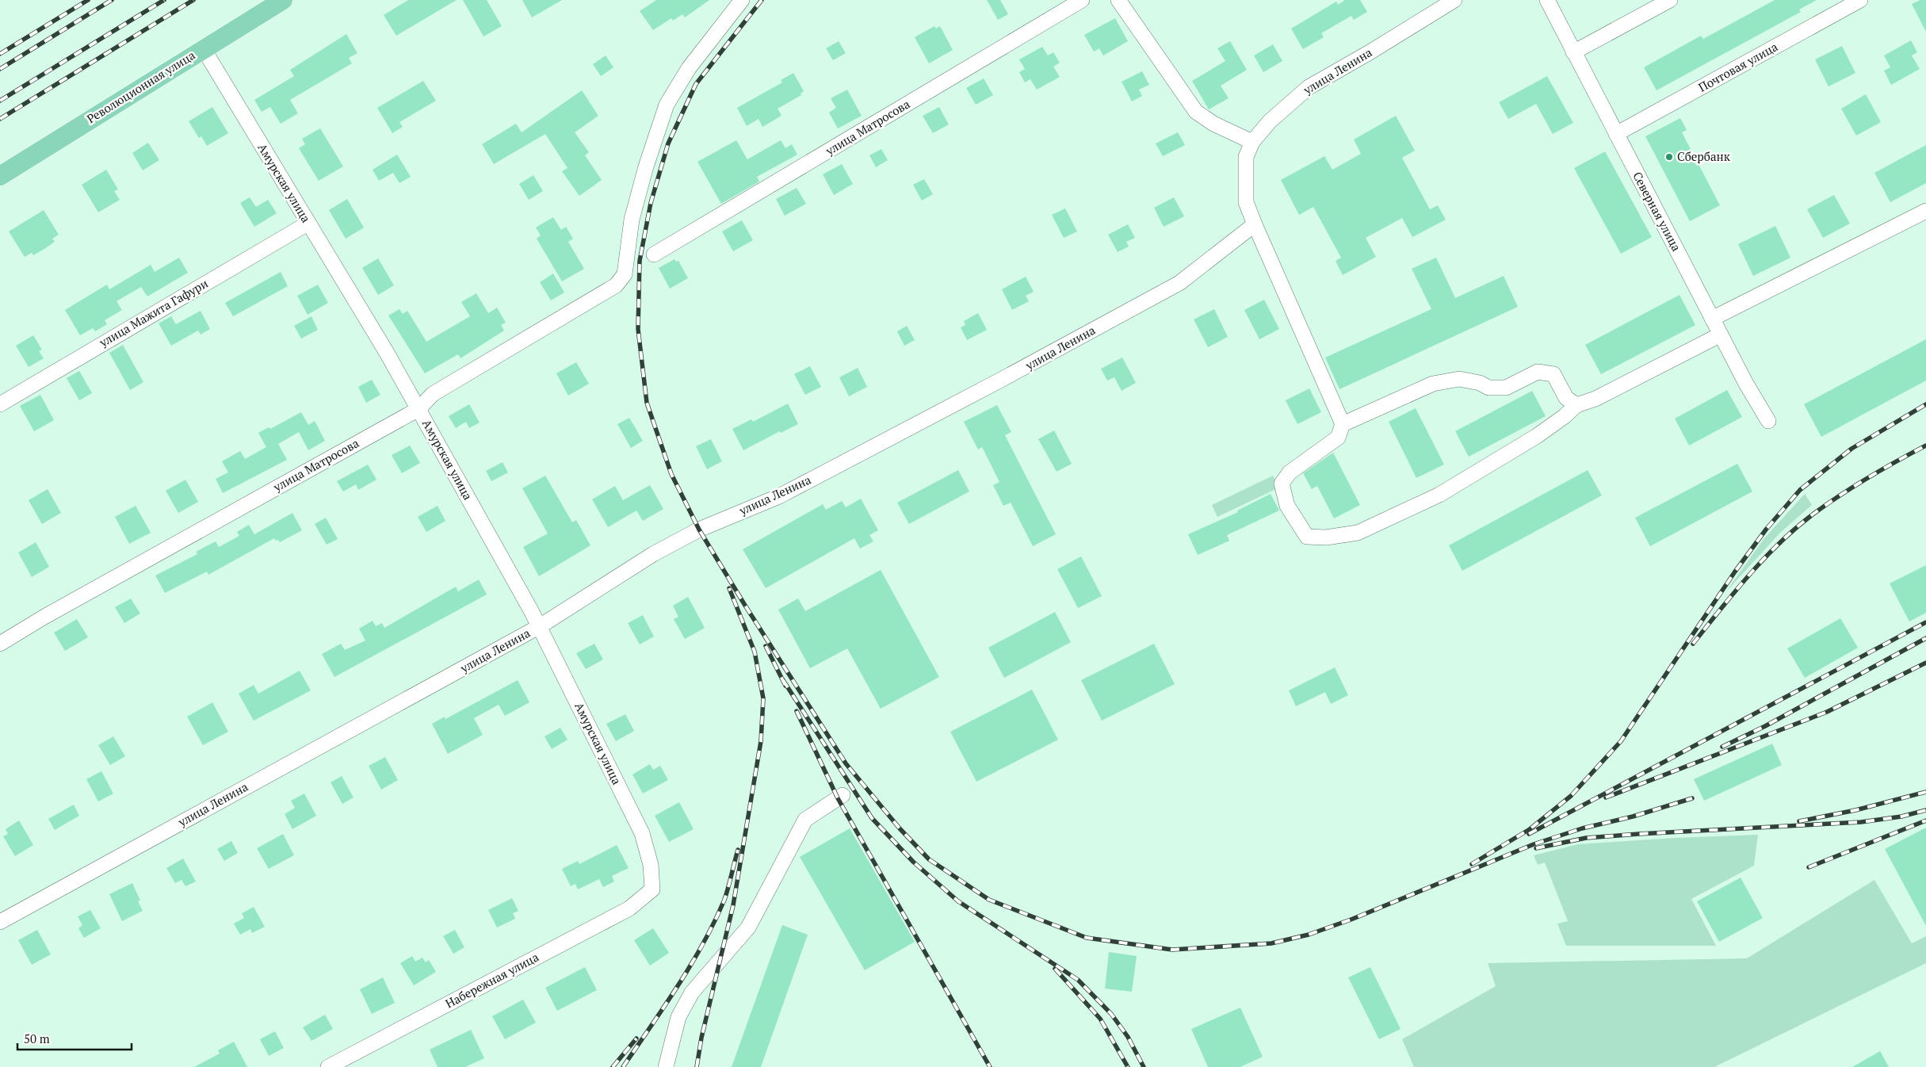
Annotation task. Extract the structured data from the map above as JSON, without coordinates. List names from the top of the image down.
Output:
{
  "streets": {
    "main road": ["Революционная улица"],
    "street": [
      "Почтовая улица",
      "улица Ленина",
      "улица Матросова",
      "Амурская улица",
      "Северная улица",
      "улица Мажита Гафури",
      "Набережная улица"
    ]
  },
  "crossings": [
    ["Почтовая улица", "Северная улица"],
    ["улица Ленина", "Амурская улица"],
    ["Революционная улица", "Амурская улица"],
    ["улица Матросова", "Амурская улица"],
    ["Амурская улица", "улица Мажита Гафури"],
    ["Амурская улица", "Набережная улица"]
  ],
  "places": ["Сбербанк"],
  "scale_bar": "50 m"
}
